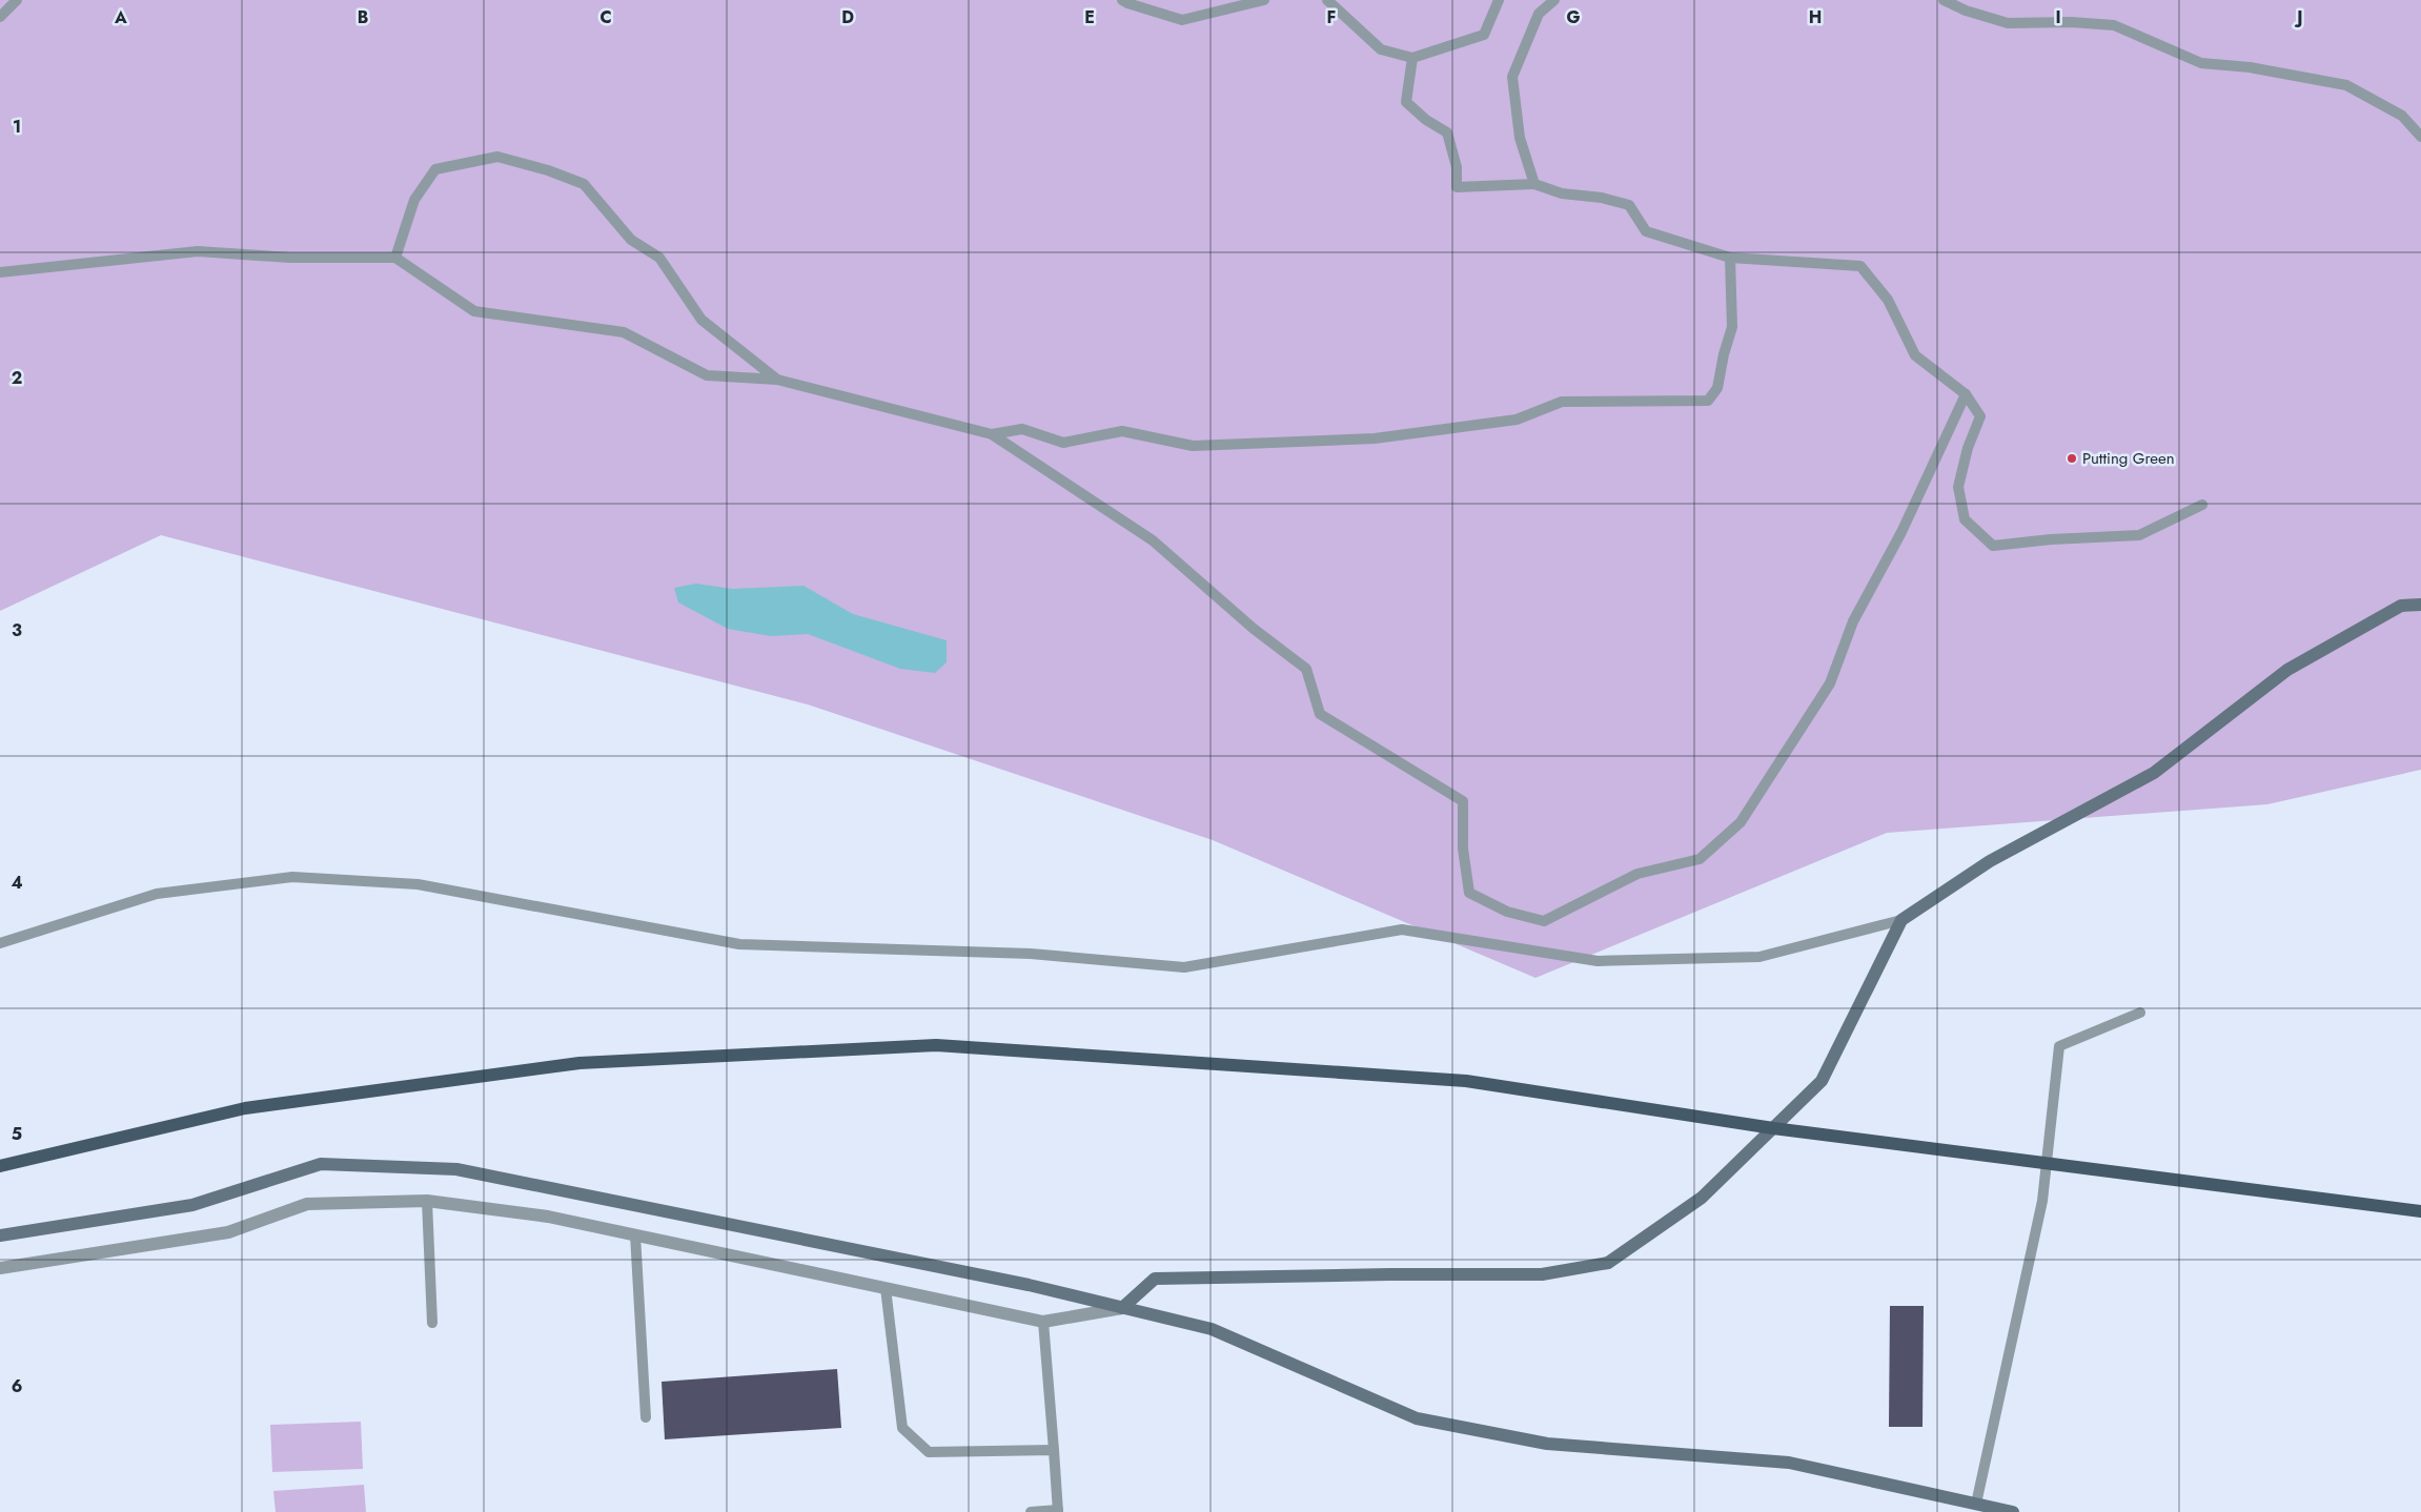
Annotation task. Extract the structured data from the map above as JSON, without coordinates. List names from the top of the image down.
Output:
{
  "places": ["Putting Green"],
  "grid": {
    "columns": [
      "A",
      "B",
      "C",
      "D",
      "E",
      "F",
      "G",
      "H",
      "I",
      "J"
    ],
    "rows": [
      "1",
      "2",
      "3",
      "4",
      "5",
      "6"
    ]
  }
}
